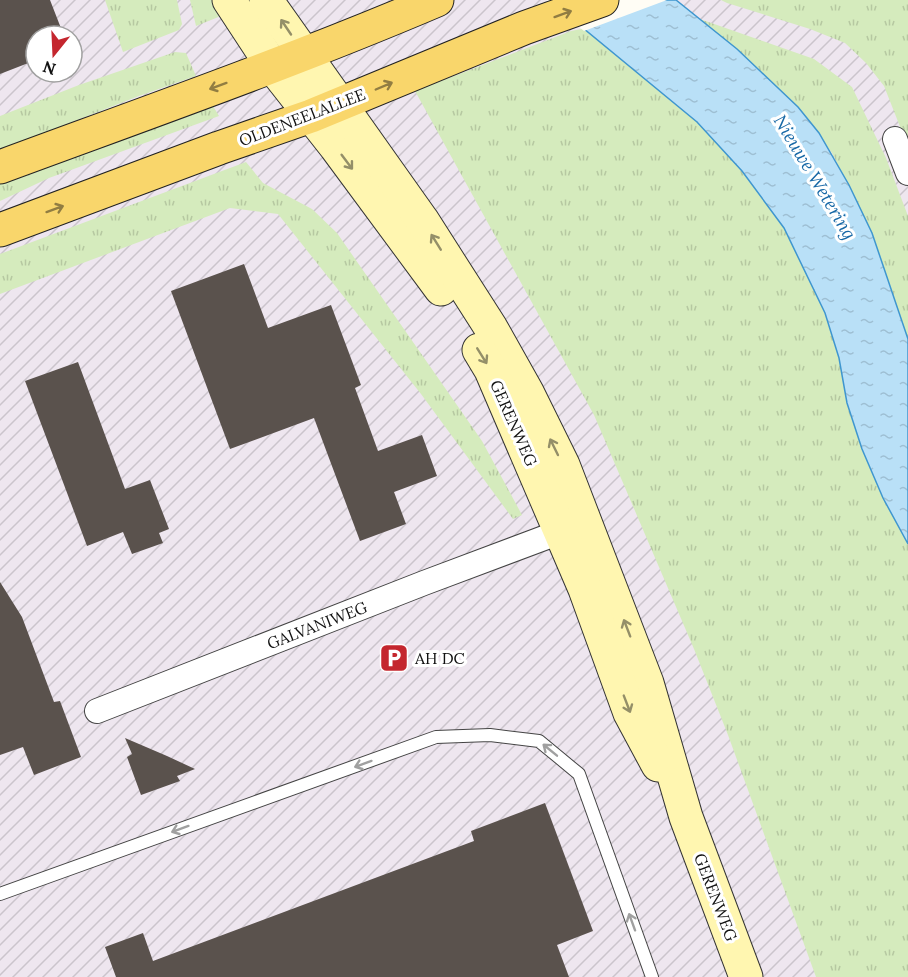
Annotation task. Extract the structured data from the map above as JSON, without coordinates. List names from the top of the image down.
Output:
{
  "streets": {
    "main road": ["OLDENEELALLEE", "GERENWEG"],
    "street": ["GALVANIWEG"]
  },
  "crossings": [
    ["OLDENEELALLEE", "GERENWEG"],
    ["GERENWEG", "GALVANIWEG"]
  ],
  "water": ["Nieuwe Wetering"],
  "places": {
    "parking": ["AH DC"]
  },
  "north": "bottom"
}
